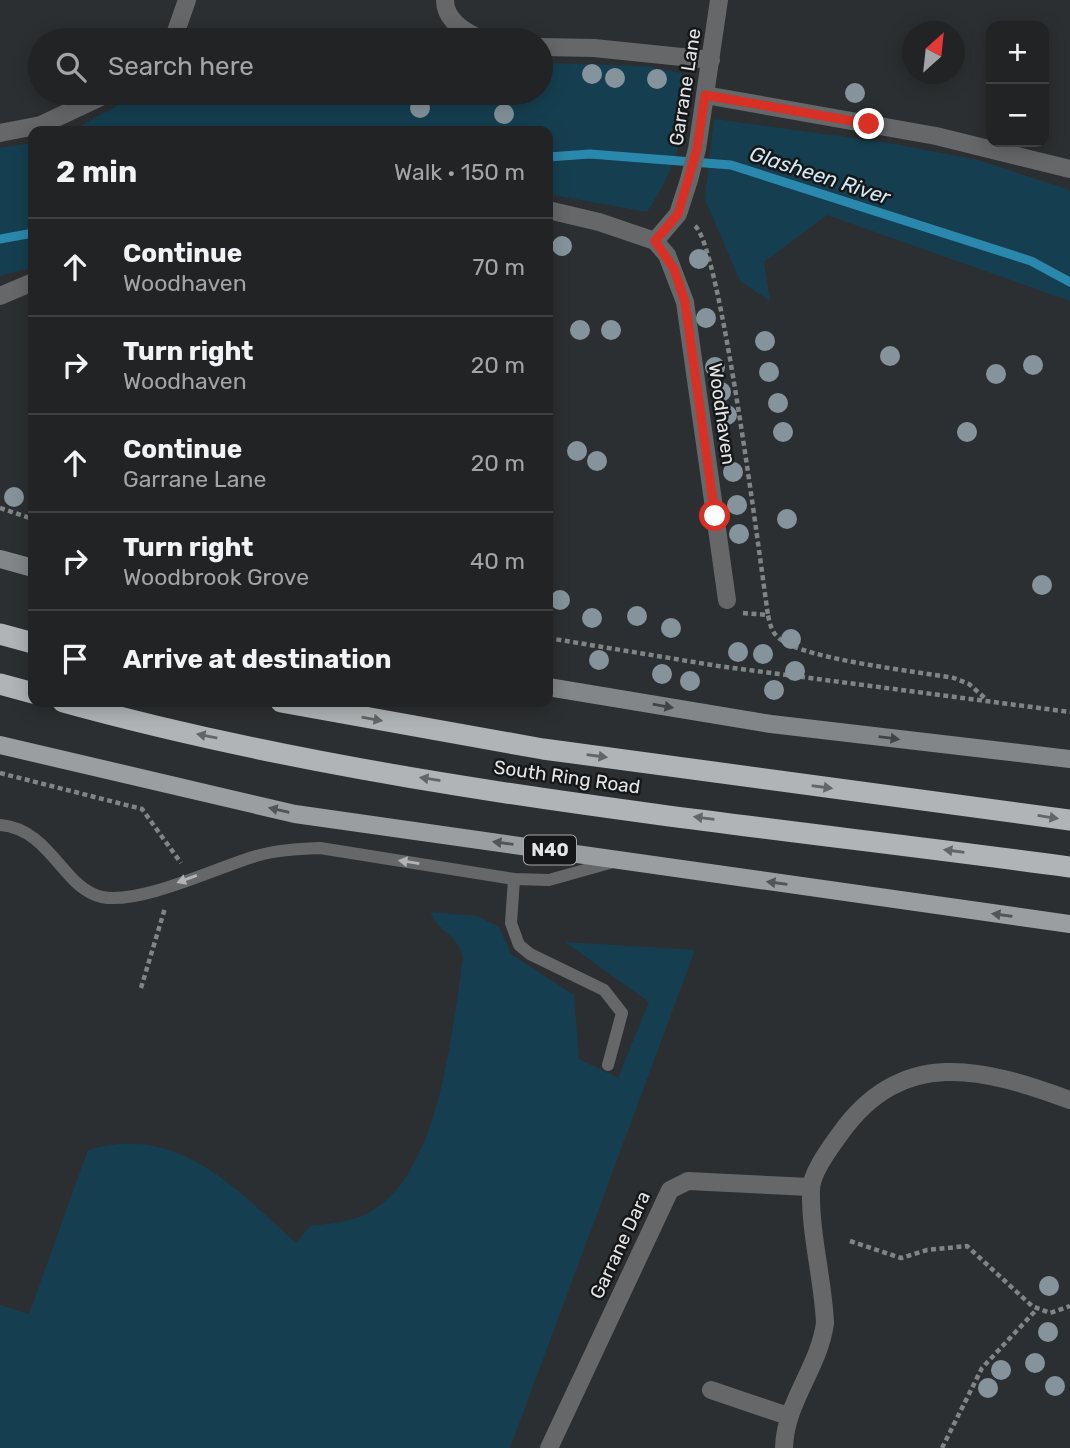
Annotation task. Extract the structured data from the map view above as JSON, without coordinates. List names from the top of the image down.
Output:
{
  "streets": {
    "highway": ["South Ring Road"],
    "main road": ["N40"],
    "street": ["Garrane Lane", "Woodhaven", "Garrane Dara"]
  },
  "water": ["Glasheen River"],
  "north": "top right",
  "page": {
    "map_buttons": ["+", "−"],
    "search": "Search here",
    "heading": ["2 min", "Walk · 150 m"],
    "list": [
      ["Continue", "Woodhaven", "70 m"],
      ["Turn right", "Woodhaven", "20 m"],
      ["Continue", "Garrane Lane", "20 m"],
      ["Turn right", "Woodbrook Grove", "40 m"],
      "Arrive at destination"
    ]
  }
}
